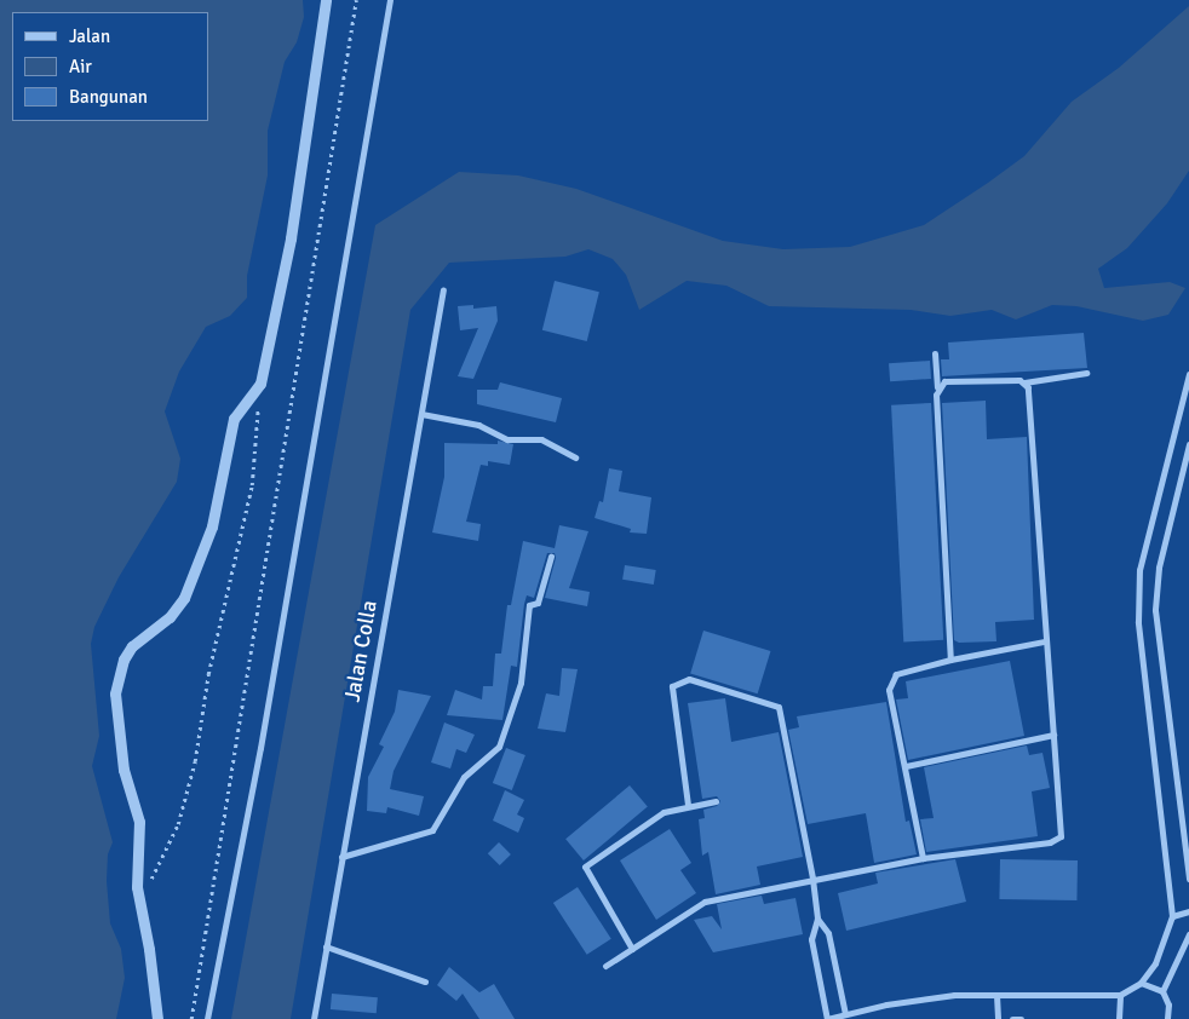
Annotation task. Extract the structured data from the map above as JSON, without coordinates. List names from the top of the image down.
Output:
{
  "streets": {
    "street": ["Jalan Colla"]
  },
  "legend": ["Jalan", "Air", "Bangunan"]
}
